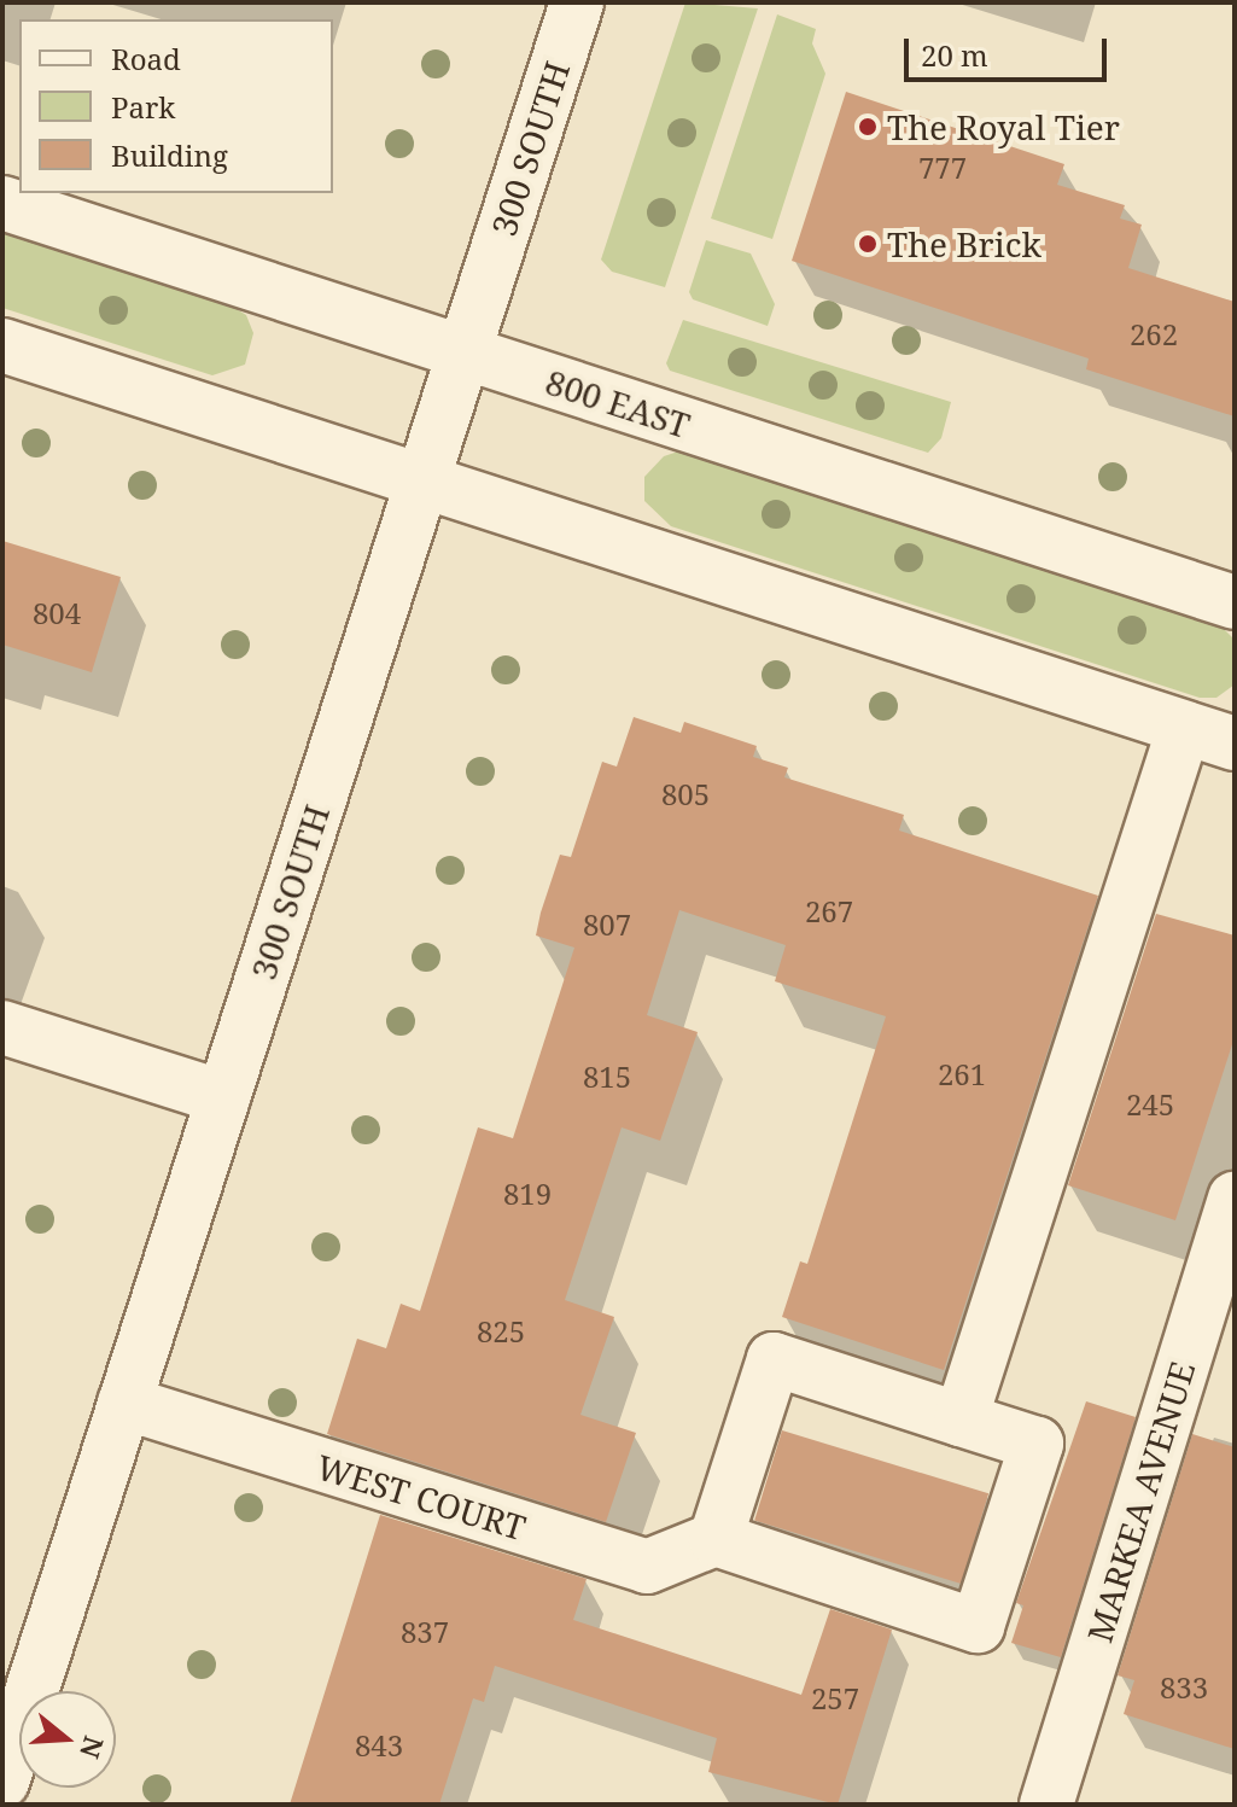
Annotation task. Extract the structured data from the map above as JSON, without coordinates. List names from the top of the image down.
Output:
{
  "streets": {
    "street": [
      "300 SOUTH",
      "800 EAST",
      "WEST COURT",
      "MARKEA AVENUE"
    ]
  },
  "crossings": [
    ["300 SOUTH", "800 EAST"],
    ["300 SOUTH", "WEST COURT"]
  ],
  "places": ["The Royal Tier", "The Brick"],
  "house_numbers": [
    "777",
    "262",
    "804",
    "805",
    "267",
    "807",
    "261",
    "815",
    "245",
    "819",
    "825",
    "837",
    "833",
    "257",
    "843"
  ],
  "legend": ["Road", "Park", "Building"],
  "scale_bar": "20 m",
  "north": "right"
}
